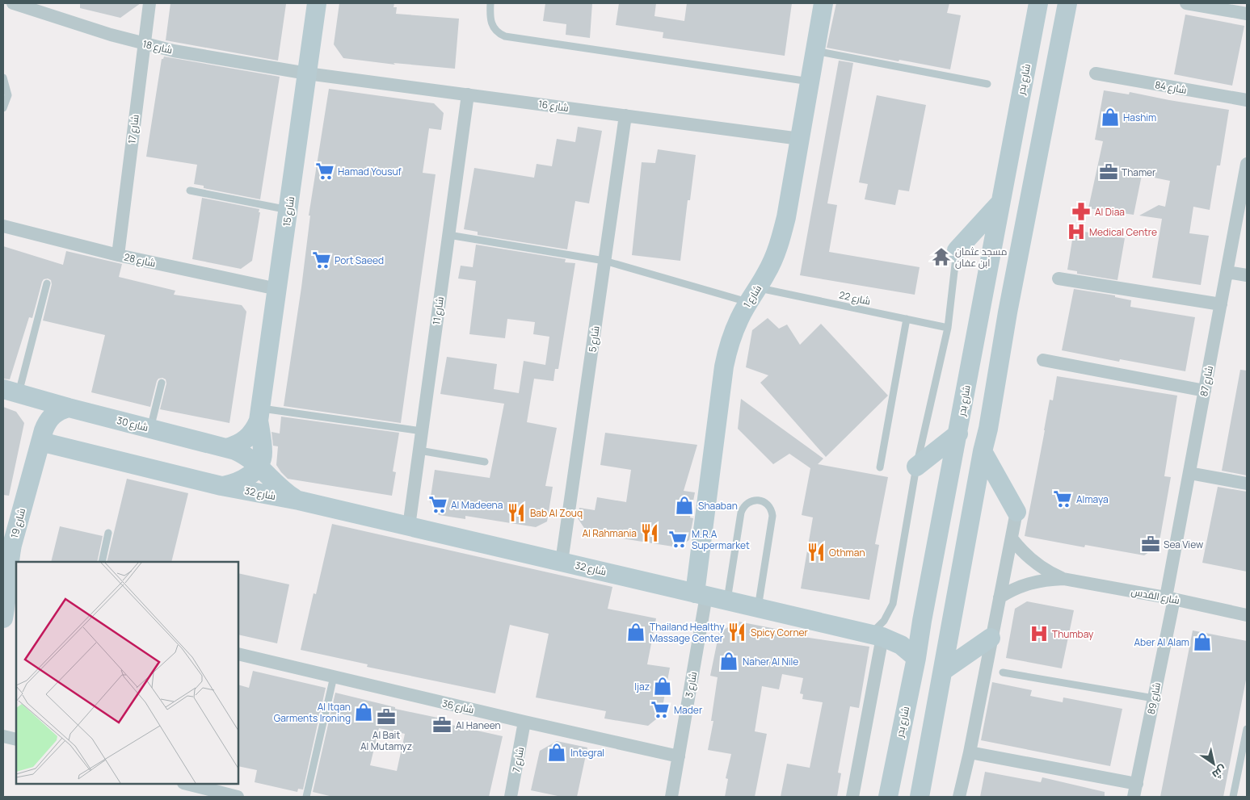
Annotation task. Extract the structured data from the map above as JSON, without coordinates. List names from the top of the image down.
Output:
{
  "streets": {
    "street": [
      "شارع 18",
      "شارع بدر",
      "شارع 84",
      "شارع 16",
      "شارع 17",
      "شارع 15",
      "شارع 28",
      "شارع 1",
      "شارع 11",
      "شارع 5",
      "شارع 87",
      "شارع 30",
      "شارع 32",
      "شارع 19",
      "شارع القدس",
      "شارع 3",
      "شارع 89",
      "شارع 36",
      "شارع 7"
    ],
    "lane": ["شارع 22"]
  },
  "crossings": [
    ["شارع 18", "شارع 16"],
    ["شارع 18", "شارع 17"],
    ["شارع 18", "شارع 15"],
    ["شارع بدر", "شارع 32"],
    ["شارع 16", "شارع 15"],
    ["شارع 16", "شارع 1"],
    ["شارع 16", "شارع 11"],
    ["شارع 16", "شارع 5"],
    ["شارع 17", "شارع 28"],
    ["شارع 15", "شارع 28"],
    ["شارع 15", "شارع 30"],
    ["شارع 15", "شارع 32"],
    ["شارع 1", "شارع 22"],
    ["شارع 1", "شارع 32"],
    ["شارع 1", "شارع 3"],
    ["شارع 22", "شارع 11"],
    ["شارع 22", "شارع 5"],
    ["شارع 11", "شارع 32"],
    ["شارع 5", "شارع 32"],
    ["شارع 87", "شارع القدس"],
    ["شارع 87", "شارع 89"],
    ["شارع 30", "شارع 32"],
    ["شارع 30", "شارع 19"],
    ["شارع 32", "شارع 3"],
    ["شارع القدس", "شارع 89"],
    ["شارع 3", "شارع 36"],
    ["شارع 36", "شارع 7"]
  ],
  "places": {
    "shop": [
      "Hashim",
      "Shaaban",
      "Thailand Healthy Massage Center",
      "Aber Al Alam",
      "Naher Al Nile",
      "Ijaz",
      "Al Itqan Garments Ironing",
      "Integral"
    ],
    "supermarket": [
      "Hamad Yousuf",
      "Port Saeed",
      "Almaya",
      "Al Madeena",
      "M.R.A Supermarket",
      "Mader"
    ],
    "office": [
      "Thamer",
      "Sea View",
      "Al Bait Al Mutamyz",
      "Al Haneen"
    ],
    "pharmacy": ["Al Diaa"],
    "hospital": ["Medical Centre", "Thumbay"],
    "temple": ["مسجد عثمان ابن عفان"],
    "restaurant": [
      "Bab Al Zouq",
      "Al Rahmania",
      "Othman",
      "Spicy Corner"
    ]
  },
  "north": "bottom right"
}
